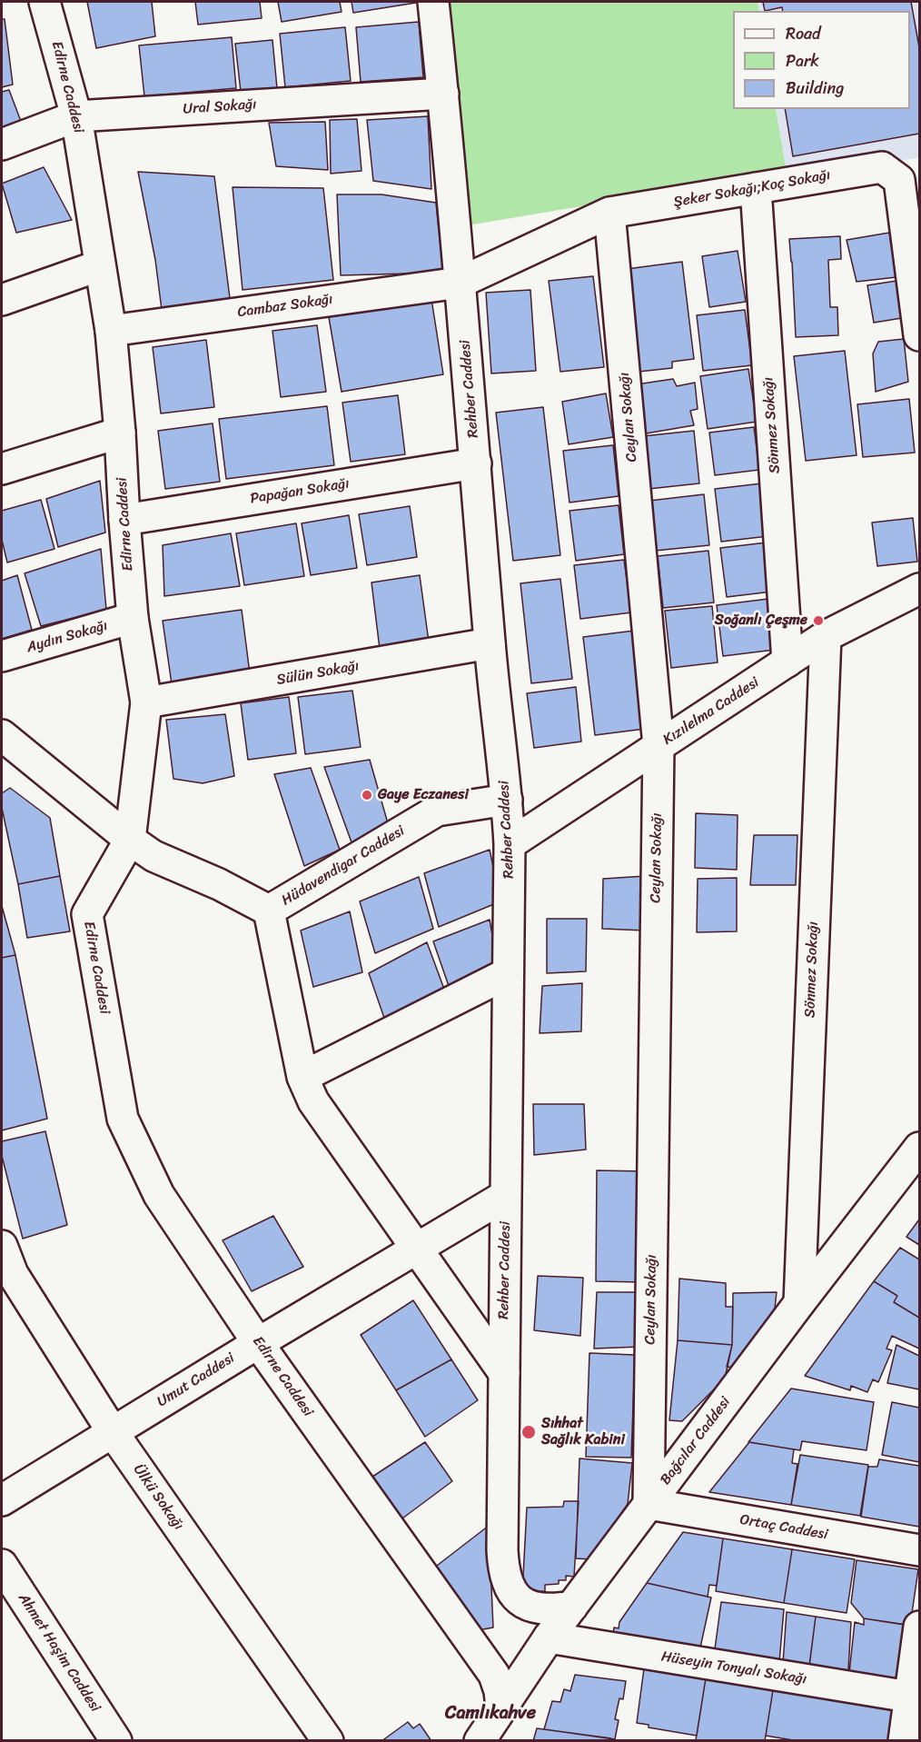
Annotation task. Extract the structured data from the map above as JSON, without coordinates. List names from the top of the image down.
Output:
{
  "streets": {
    "street": [
      "Edirne Caddesi",
      "Ural Sokağı",
      "Şeker Sokağı;Koç Sokağı",
      "Cambaz Sokağı",
      "Rehber Caddesi",
      "Ceylan Sokağı",
      "Sönmez Sokağı",
      "Papağan Sokağı",
      "Aydın Sokağı",
      "Sülün Sokağı",
      "Kızılelma Caddesi",
      "Hüdavendigar Caddesi",
      "Umut Caddesi",
      "Bağcılar Caddesi",
      "Ülkü Sokağı",
      "Ortaç Caddesi",
      "Ahmet Haşim Caddesi",
      "Hüseyin Tonyalı Sokağı"
    ]
  },
  "crossings": [
    ["Edirne Caddesi", "Ural Sokağı"],
    ["Edirne Caddesi", "Cambaz Sokağı"],
    ["Edirne Caddesi", "Papağan Sokağı"],
    ["Edirne Caddesi", "Aydın Sokağı"],
    ["Edirne Caddesi", "Sülün Sokağı"],
    ["Edirne Caddesi", "Hüdavendigar Caddesi"],
    ["Edirne Caddesi", "Umut Caddesi"],
    ["Edirne Caddesi", "Bağcılar Caddesi"],
    ["Ural Sokağı", "Rehber Caddesi"],
    ["Şeker Sokağı;Koç Sokağı", "Cambaz Sokağı"],
    ["Şeker Sokağı;Koç Sokağı", "Rehber Caddesi"],
    ["Şeker Sokağı;Koç Sokağı", "Ceylan Sokağı"],
    ["Şeker Sokağı;Koç Sokağı", "Sönmez Sokağı"],
    ["Cambaz Sokağı", "Rehber Caddesi"],
    ["Rehber Caddesi", "Papağan Sokağı"],
    ["Rehber Caddesi", "Sülün Sokağı"],
    ["Rehber Caddesi", "Kızılelma Caddesi"],
    ["Rehber Caddesi", "Hüdavendigar Caddesi"],
    ["Rehber Caddesi", "Umut Caddesi"],
    ["Rehber Caddesi", "Bağcılar Caddesi"],
    ["Ceylan Sokağı", "Kızılelma Caddesi"],
    ["Ceylan Sokağı", "Bağcılar Caddesi"],
    ["Ceylan Sokağı", "Ortaç Caddesi"],
    ["Sönmez Sokağı", "Kızılelma Caddesi"],
    ["Sönmez Sokağı", "Bağcılar Caddesi"],
    ["Umut Caddesi", "Ülkü Sokağı"],
    ["Bağcılar Caddesi", "Ortaç Caddesi"],
    ["Bağcılar Caddesi", "Hüseyin Tonyalı Sokağı"]
  ],
  "districts": ["Camlıkahve"],
  "places": ["Soğanlı Çeşme", "Gaye Eczanesi", "Sıhhat Sağlık Kabini"],
  "legend": ["Road", "Park", "Building"]
}
